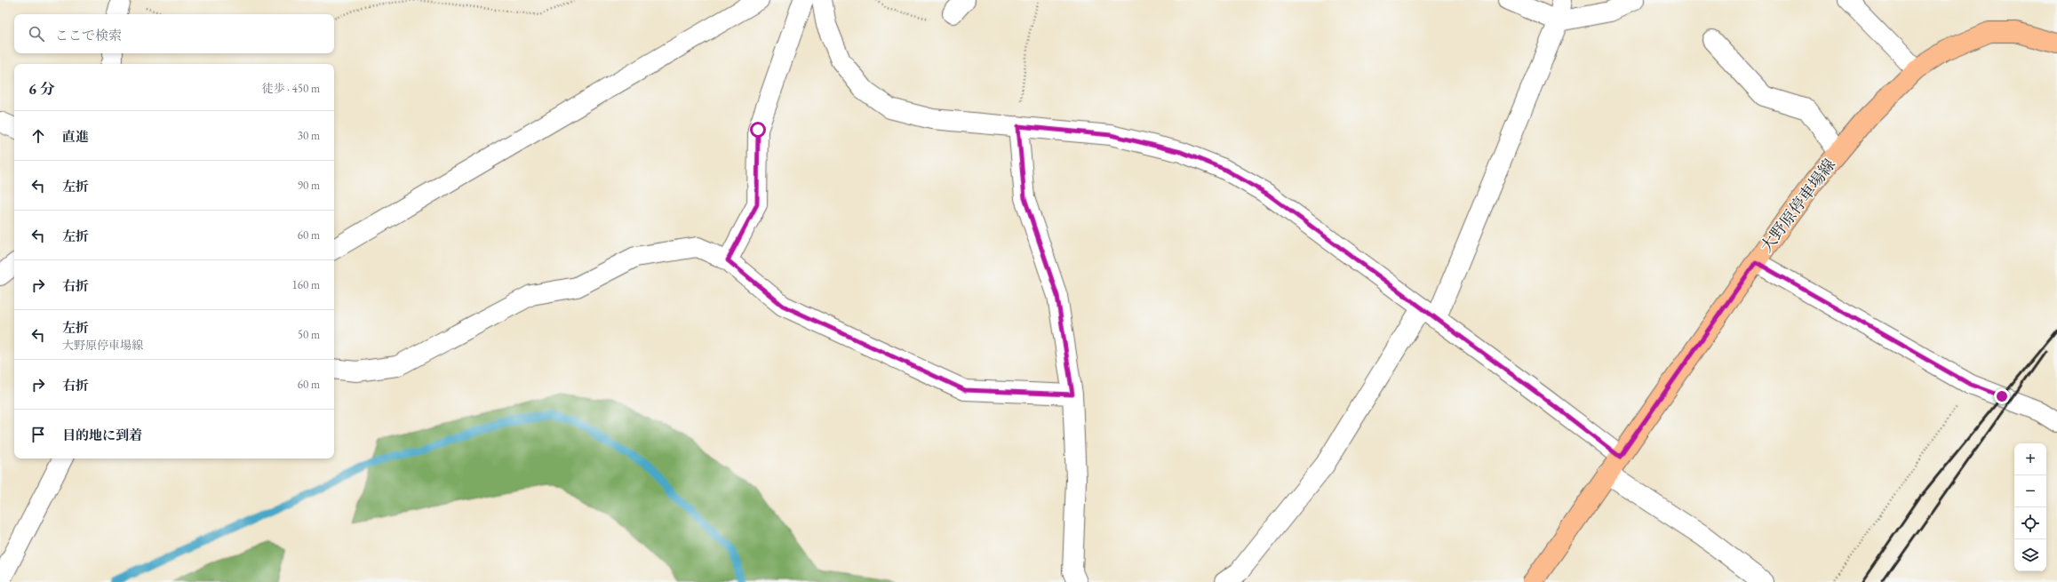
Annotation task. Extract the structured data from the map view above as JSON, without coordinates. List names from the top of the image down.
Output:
{
  "streets": {
    "main road": ["大野原停車場線"]
  },
  "page": {
    "search": "ここで検索",
    "heading": ["6 分", "徒歩 · 450 m"],
    "list": [
      ["直進", "30 m"],
      ["左折", "90 m"],
      ["左折", "60 m"],
      ["右折", "160 m"],
      ["左折", "大野原停車場線", "50 m"],
      ["右折", "60 m"],
      "目的地に到着"
    ],
    "map_buttons": ["+", "−"]
  }
}
